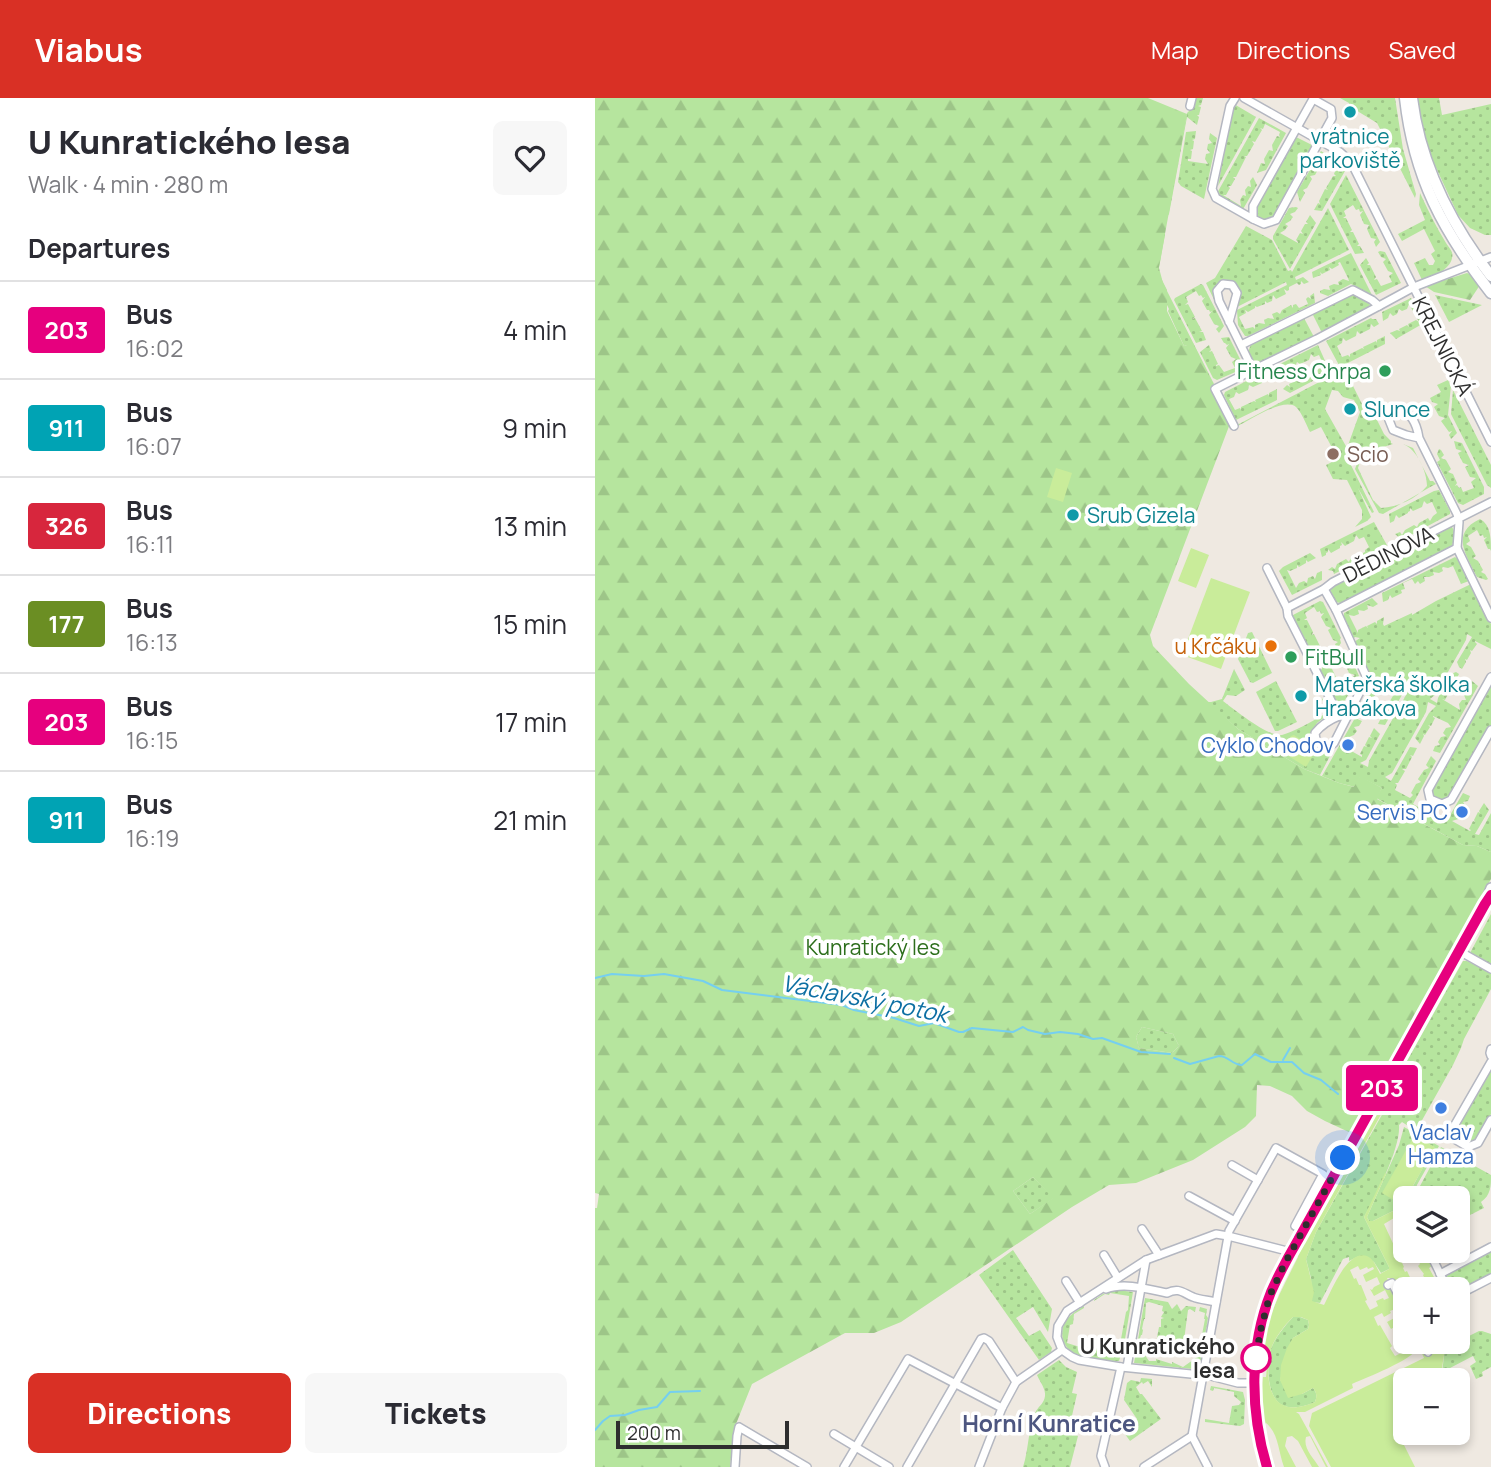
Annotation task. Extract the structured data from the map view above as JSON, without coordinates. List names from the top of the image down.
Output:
{
  "streets": {
    "street": ["KREJNICKÁ", "DĚDINOVA"]
  },
  "districts": ["Horní Kunratice"],
  "water": ["Václavský potok"],
  "parks": ["Kunratický les"],
  "places": [
    "vrátnice parkoviště",
    "Fitness Chrpa",
    "Slunce",
    "Scio",
    "Srub Gizela",
    "u Krčáku",
    "FitBull",
    "Mateřská školka Hrabákova",
    "Cyklo Chodov",
    "Servis PC",
    "Vaclav Hamza",
    "U Kunratického lesa"
  ],
  "lines": ["bus line 203"],
  "scale_bar": "200 m",
  "page": {
    "header": "Viabus",
    "nav": ["Map", "Directions", "Saved"],
    "heading": [
      ["U Kunratického lesa", "Walk · 4 min · 280 m"],
      "Departures"
    ],
    "on_map": "203",
    "list": [
      {
        "mark": "203",
        "name": "Bus",
        "note": "16:02",
        "value": "4 min"
      },
      {
        "mark": "911",
        "name": "Bus",
        "note": "16:07",
        "value": "9 min"
      },
      {
        "mark": "326",
        "name": "Bus",
        "note": "16:11",
        "value": "13 min"
      },
      {
        "mark": "177",
        "name": "Bus",
        "note": "16:13",
        "value": "15 min"
      },
      {
        "mark": "203",
        "name": "Bus",
        "note": "16:15",
        "value": "17 min"
      },
      {
        "mark": "911",
        "name": "Bus",
        "note": "16:19",
        "value": "21 min"
      }
    ],
    "map_buttons": ["+", "−"],
    "buttons": ["Directions", "Tickets"],
    "scale": "200 m"
  }
}
